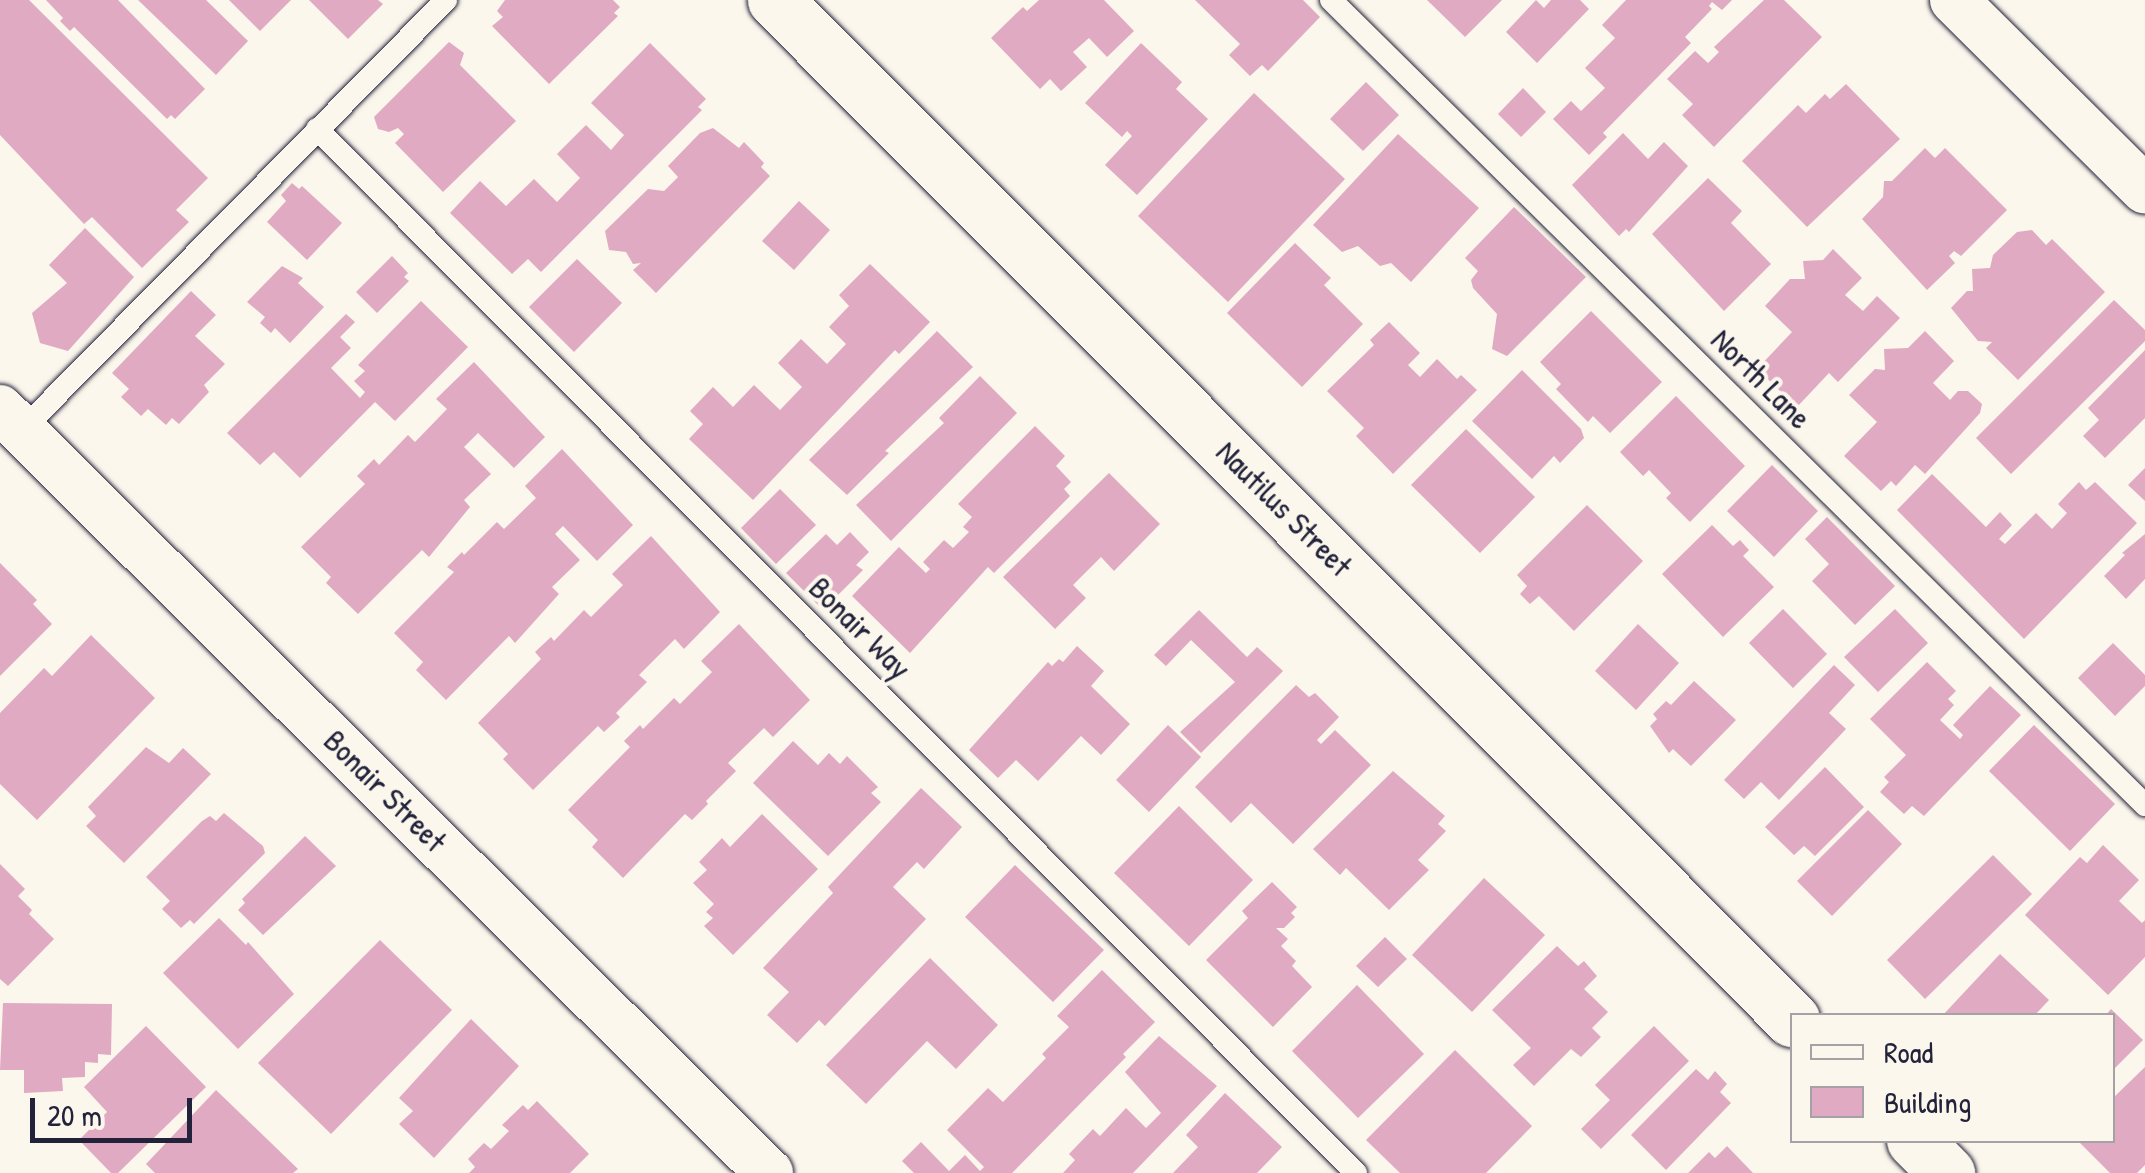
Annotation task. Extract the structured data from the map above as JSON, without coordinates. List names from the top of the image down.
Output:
{
  "streets": {
    "street": ["Nautilus Street", "Bonair Street"],
    "lane": ["North Lane", "Bonair Way"]
  },
  "legend": ["Road", "Building"],
  "scale_bar": "20 m"
}
